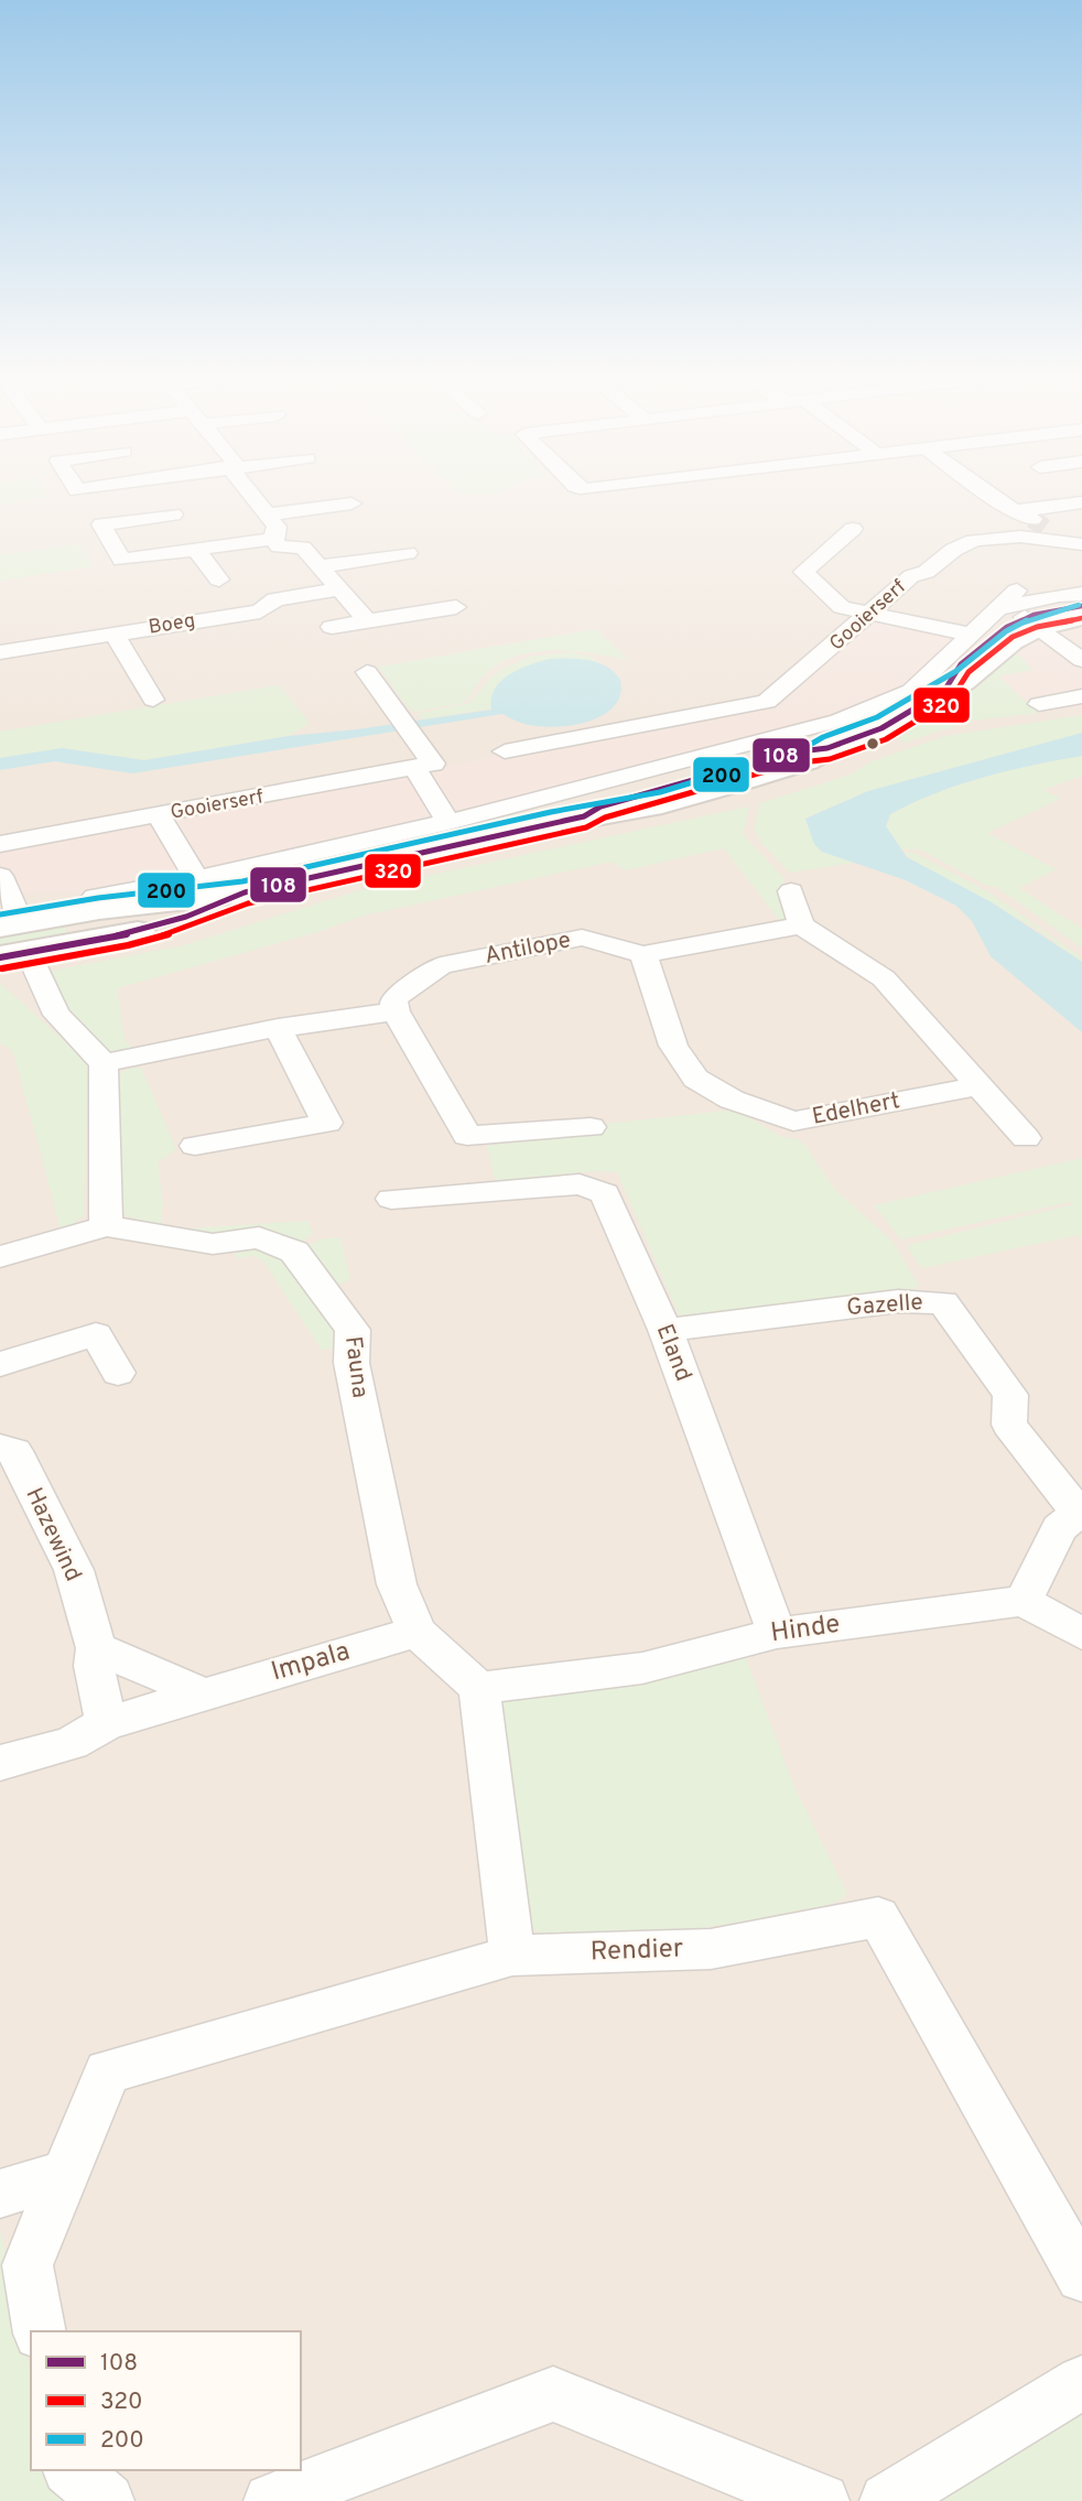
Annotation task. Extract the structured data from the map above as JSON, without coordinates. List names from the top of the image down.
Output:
{
  "streets": {
    "street": [
      "Gooierserf",
      "Boeg",
      "Antilope",
      "Edelhert",
      "Gazelle",
      "Eland",
      "Fauna",
      "Hazewind",
      "Hinde",
      "Impala",
      "Rendier"
    ]
  },
  "crossings": [
    ["Antilope", "Edelhert"],
    ["Gazelle", "Eland"],
    ["Eland", "Hinde"],
    ["Fauna", "Hinde"],
    ["Fauna", "Impala"],
    ["Hazewind", "Impala"]
  ],
  "lines": ["transit line 200", "transit line 108", "transit line 320"],
  "legend": ["108", "320", "200"]
}
